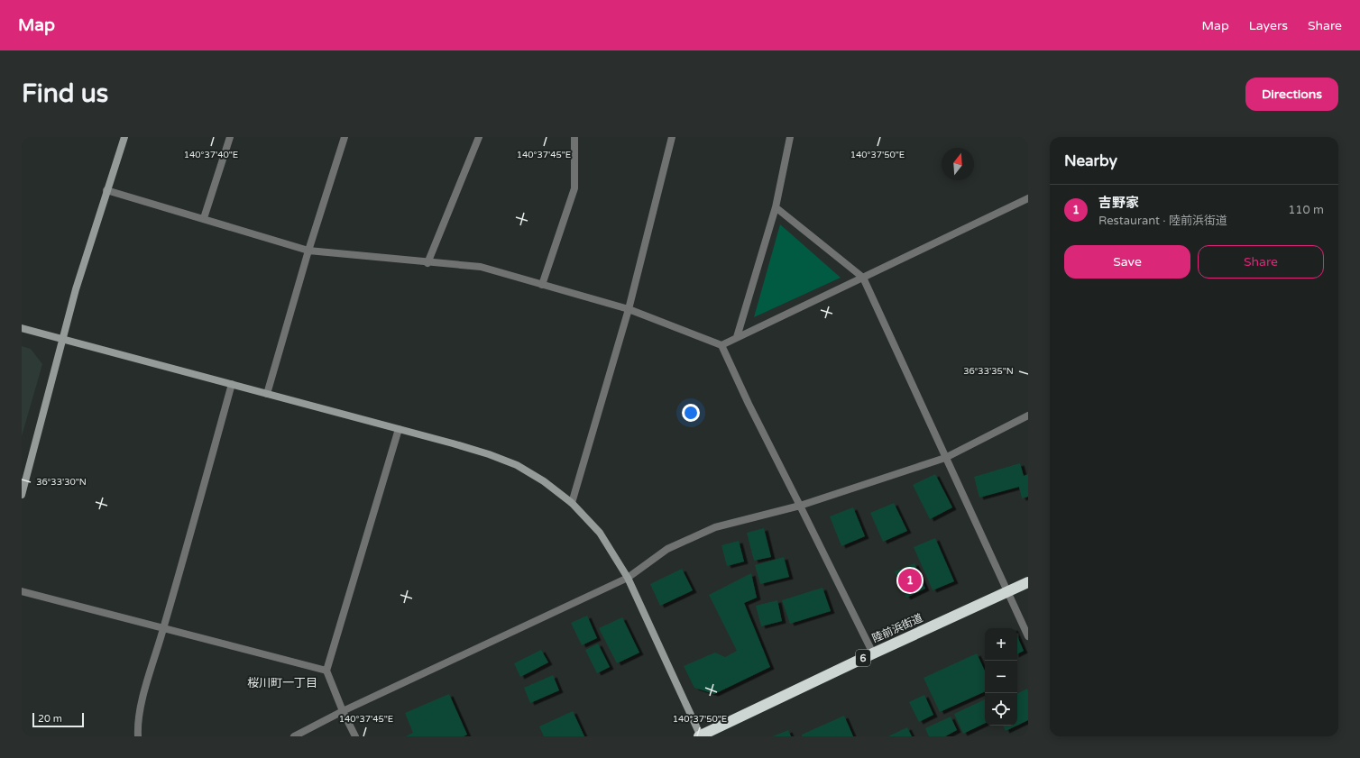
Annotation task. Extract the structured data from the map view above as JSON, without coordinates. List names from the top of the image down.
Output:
{
  "streets": {
    "highway": ["陸前浜街道", "6"]
  },
  "districts": ["桜川町一丁目"],
  "scale_bar": "20 m",
  "north": "top",
  "page": {
    "header": "Map",
    "nav": ["Map", "Layers", "Share"],
    "buttons": [
      "Directions",
      ["Save", "Share"]
    ],
    "title": "Find us",
    "heading": "Nearby",
    "list": [
      {
        "mark": "1",
        "name": "吉野家",
        "note": "Restaurant · 陸前浜街道",
        "value": "110 m"
      }
    ],
    "pins": "1",
    "map_buttons": ["+", "−"],
    "scale": "20 m"
  },
  "coordinates": [
    "140°37'40\"E",
    "140°37'45\"E",
    "140°37'50\"E",
    "36°33'35\"N",
    "36°33'30\"N"
  ]
}
